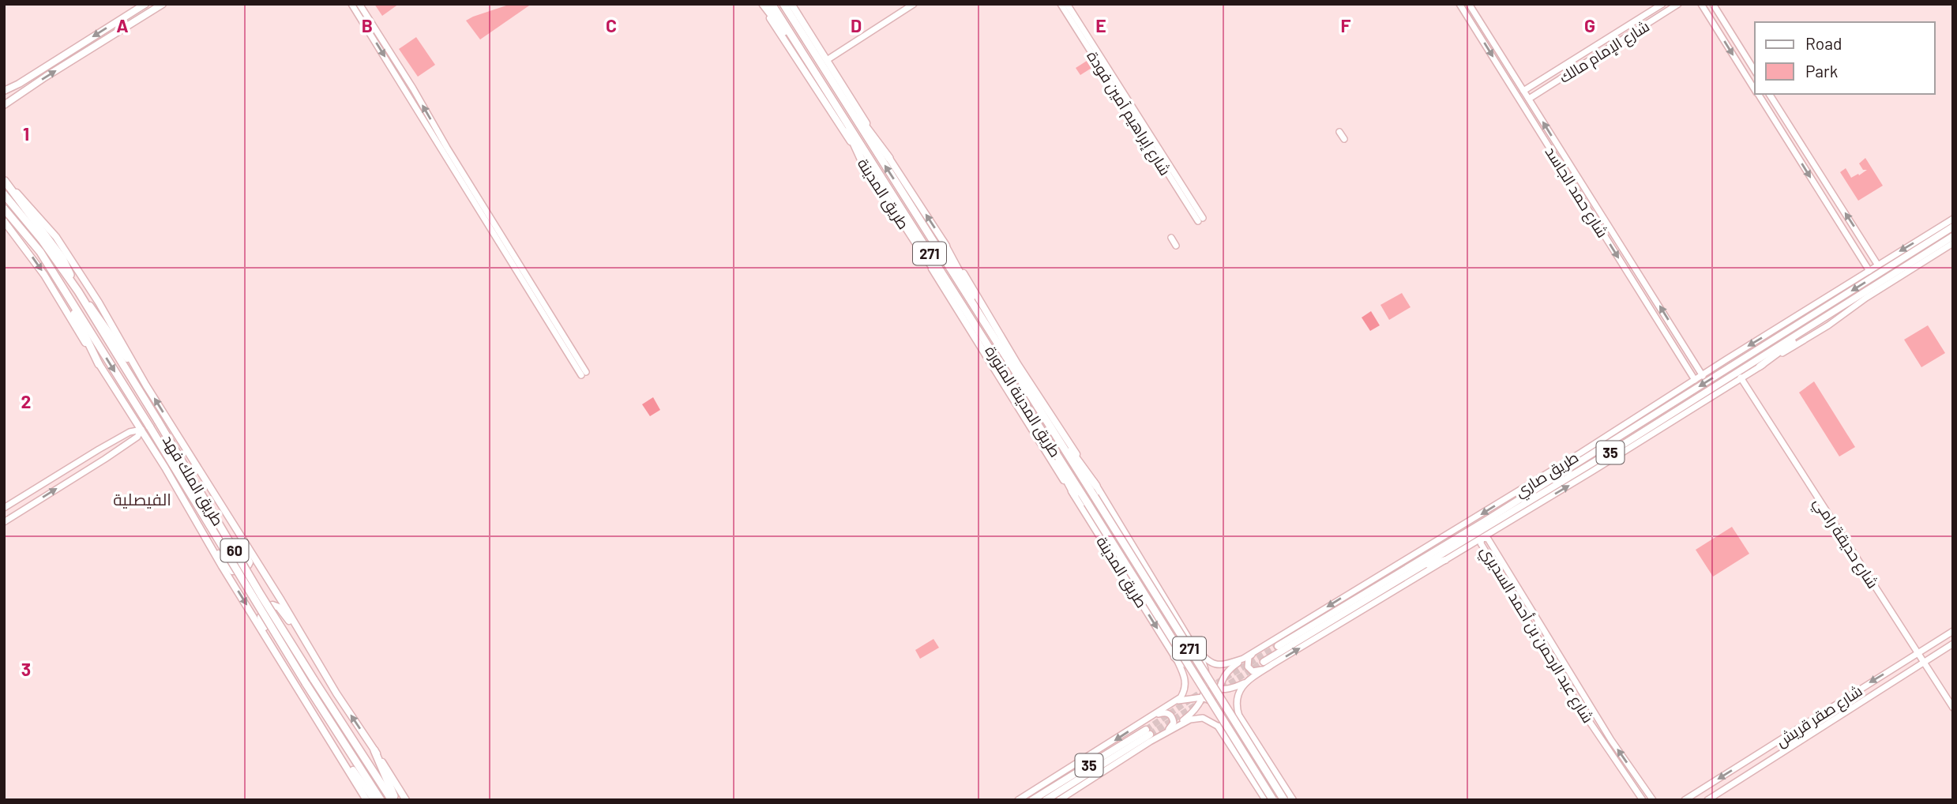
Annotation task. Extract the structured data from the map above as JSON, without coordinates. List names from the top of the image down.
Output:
{
  "streets": {
    "highway": [
      "271",
      "طريق المدينة المنورة",
      "طريق الملك فهد",
      "60"
    ],
    "main road": ["طريق المدينة", "35", "طريق صاري"],
    "street": [
      "شارع الإمام مالك",
      "شارع إبراهيم آمين فودة",
      "شارع حمد الجاسد",
      "شارع حديقة رامي",
      "شارع عبد الرحمن بن أحمد السديري",
      "شارع صقر قريش"
    ]
  },
  "crossings": [
    ["شارع الإمام مالك", "شارع حمد الجاسد"],
    ["شارع حمد الجاسد", "طريق صاري"],
    ["طريق المدينة", "طريق صاري"],
    ["شارع حديقة رامي", "شارع صقر قريش"]
  ],
  "districts": ["الفيصلية"],
  "legend": ["Road", "Park"],
  "grid": {
    "columns": [
      "A",
      "B",
      "C",
      "D",
      "E",
      "F",
      "G"
    ],
    "rows": ["1", "2", "3"]
  }
}
